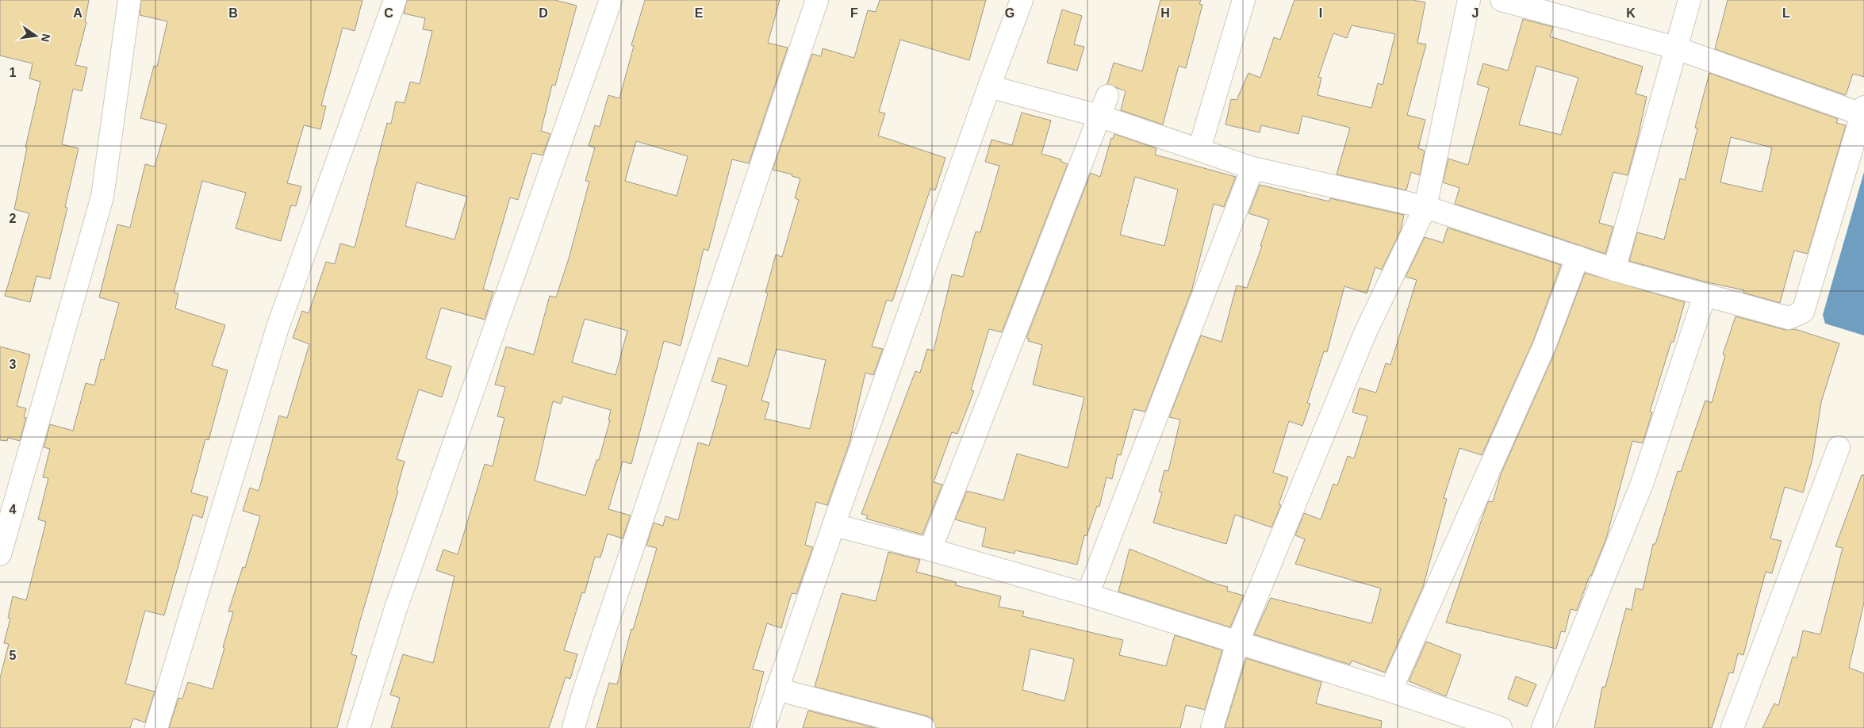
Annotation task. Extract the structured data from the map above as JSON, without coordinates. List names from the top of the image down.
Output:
{
  "north": "right",
  "grid": {
    "columns": [
      "A",
      "B",
      "C",
      "D",
      "E",
      "F",
      "G",
      "H",
      "I",
      "J",
      "K",
      "L"
    ],
    "rows": [
      "1",
      "2",
      "3",
      "4",
      "5"
    ]
  }
}
